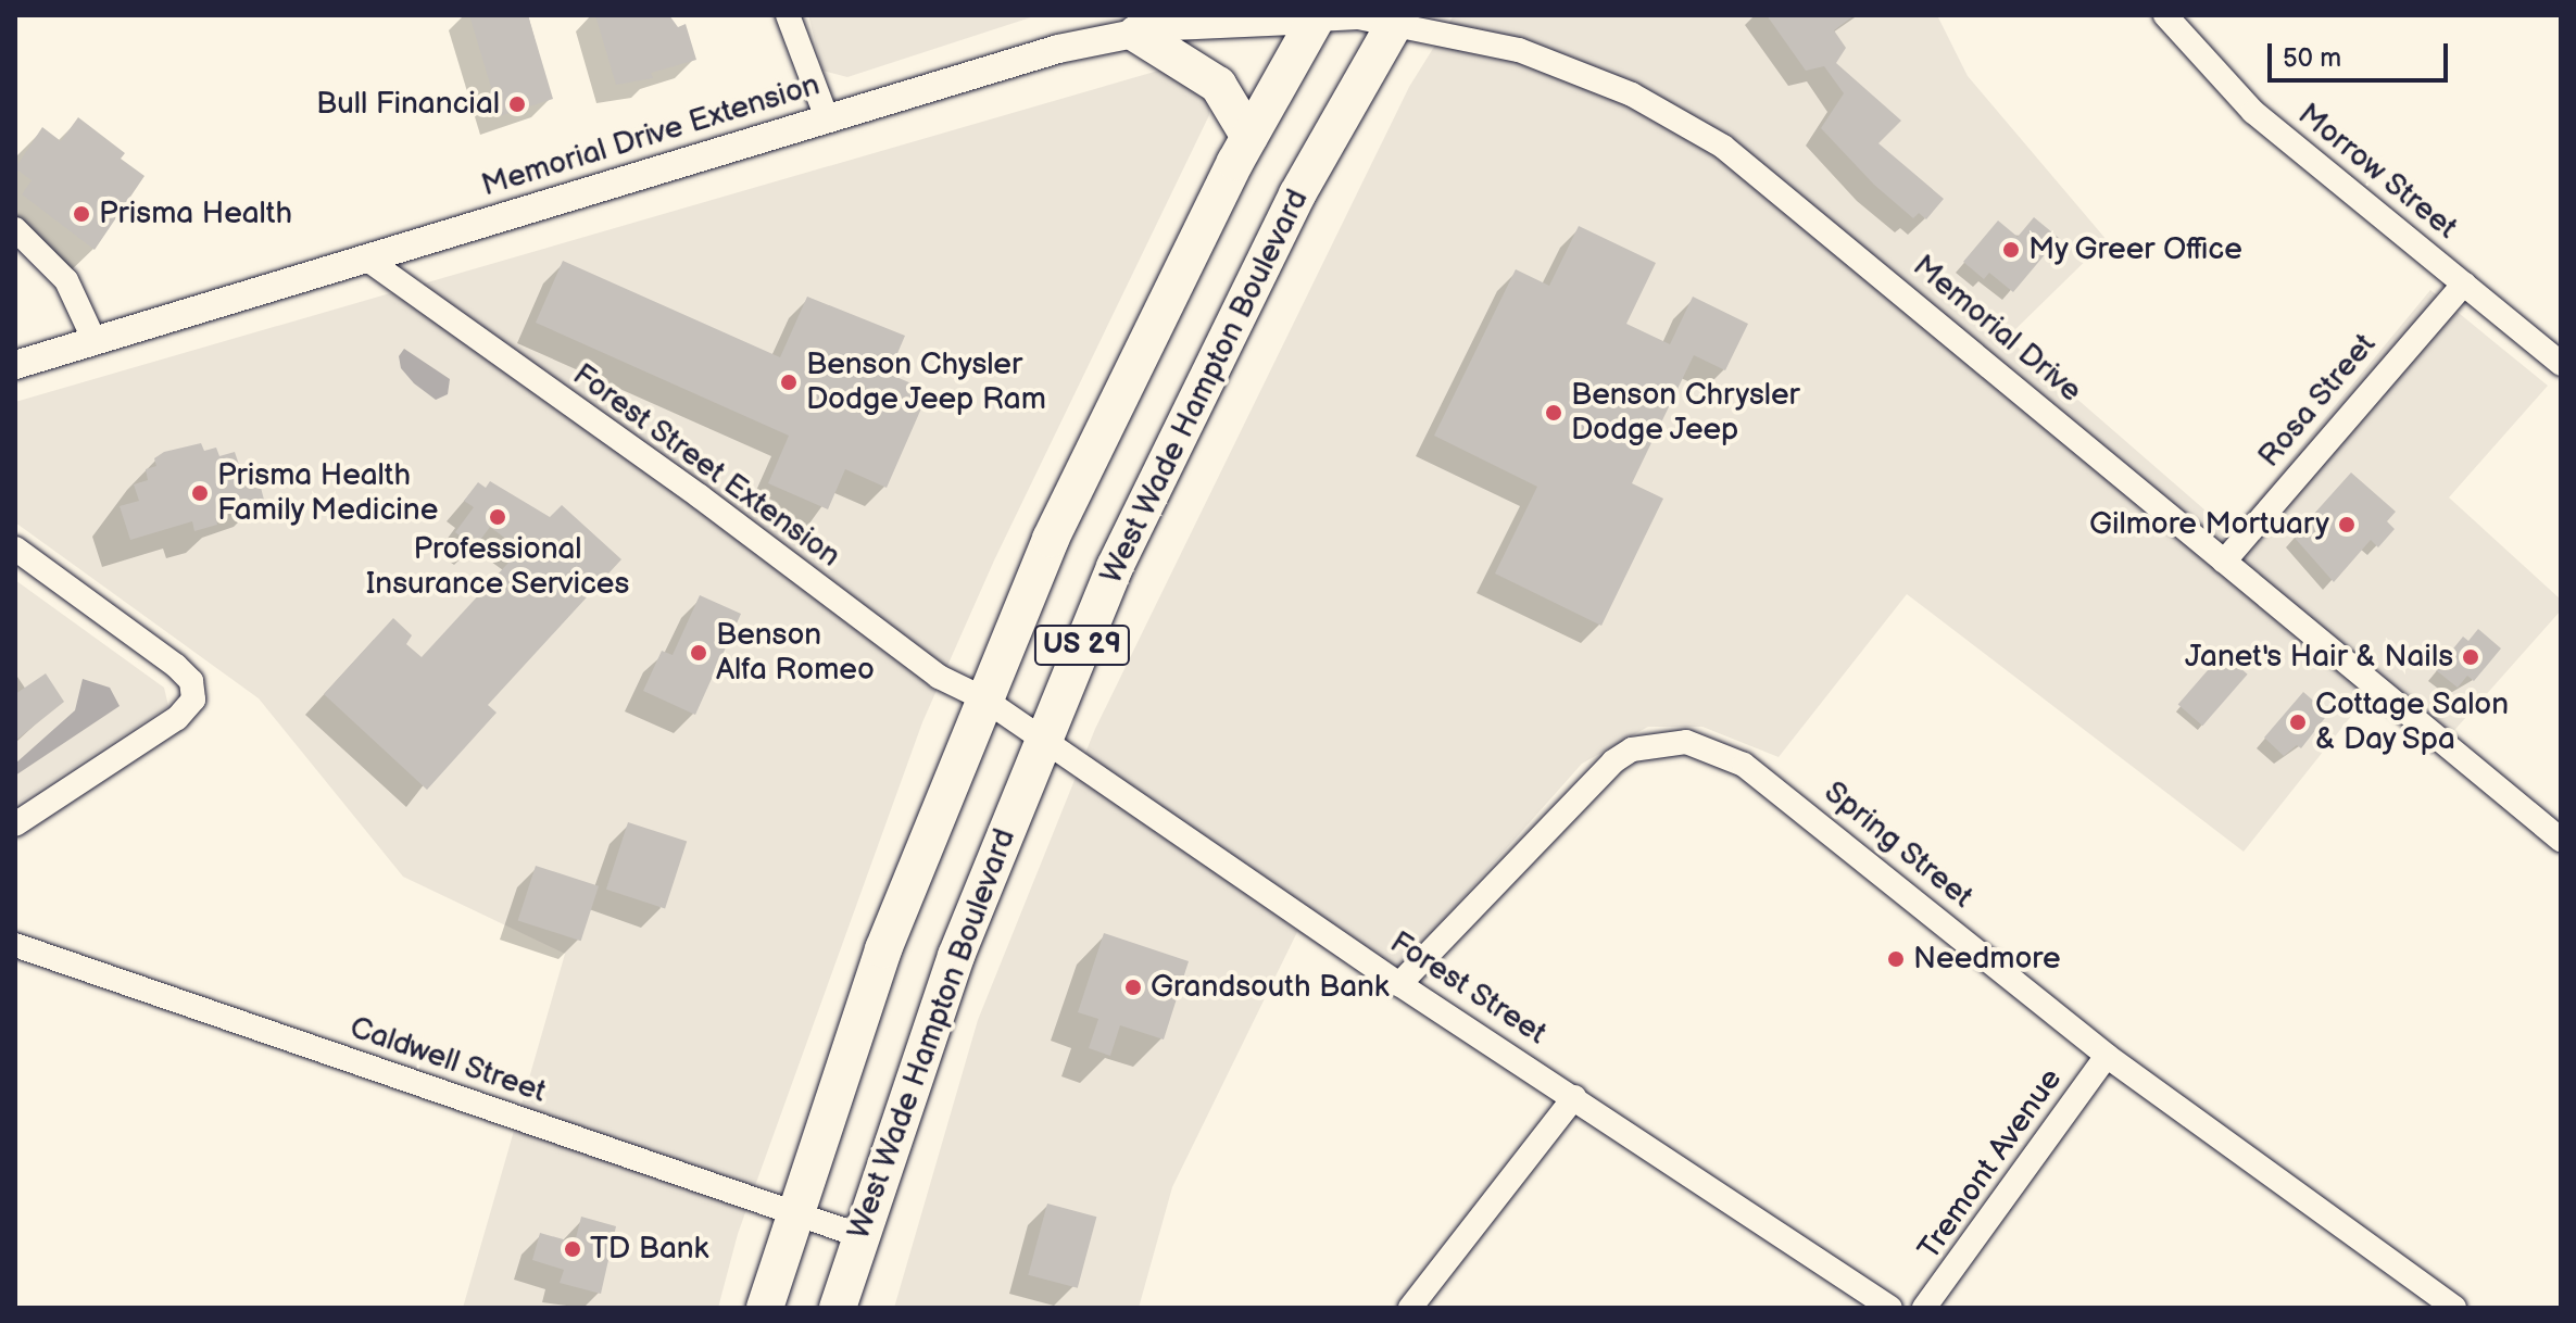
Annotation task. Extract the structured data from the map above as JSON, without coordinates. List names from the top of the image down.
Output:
{
  "streets": {
    "main road": ["West Wade Hampton Boulevard", "US 29"],
    "street": [
      "Memorial Drive Extension",
      "Morrow Street",
      "Memorial Drive",
      "Rosa Street",
      "Forest Street Extension",
      "Spring Street",
      "Forest Street",
      "Caldwell Street",
      "Tremont Avenue"
    ]
  },
  "crossings": [
    ["Memorial Drive Extension", "Memorial Drive"],
    ["Memorial Drive Extension", "West Wade Hampton Boulevard"],
    ["Memorial Drive Extension", "Forest Street Extension"],
    ["Morrow Street", "Rosa Street"],
    ["Memorial Drive", "West Wade Hampton Boulevard"],
    ["Memorial Drive", "Rosa Street"],
    ["West Wade Hampton Boulevard", "Forest Street Extension"],
    ["West Wade Hampton Boulevard", "Forest Street"],
    ["West Wade Hampton Boulevard", "Caldwell Street"],
    ["Forest Street Extension", "Forest Street"],
    ["Spring Street", "Forest Street"],
    ["Spring Street", "Tremont Avenue"]
  ],
  "places": [
    "Bull Financial",
    "Prisma Health",
    "My Greer Office",
    "Benson Chysler Dodge Jeep Ram",
    "Benson Chrysler Dodge Jeep",
    "Prisma Health Family Medicine",
    "Professional Insurance Services",
    "Gilmore Mortuary",
    "Benson Alfa Romeo",
    "Janet's Hair & Nails",
    "Cottage Salon & Day Spa",
    "Needmore",
    "Grandsouth Bank",
    "TD Bank"
  ],
  "scale_bar": "50 m"
}
